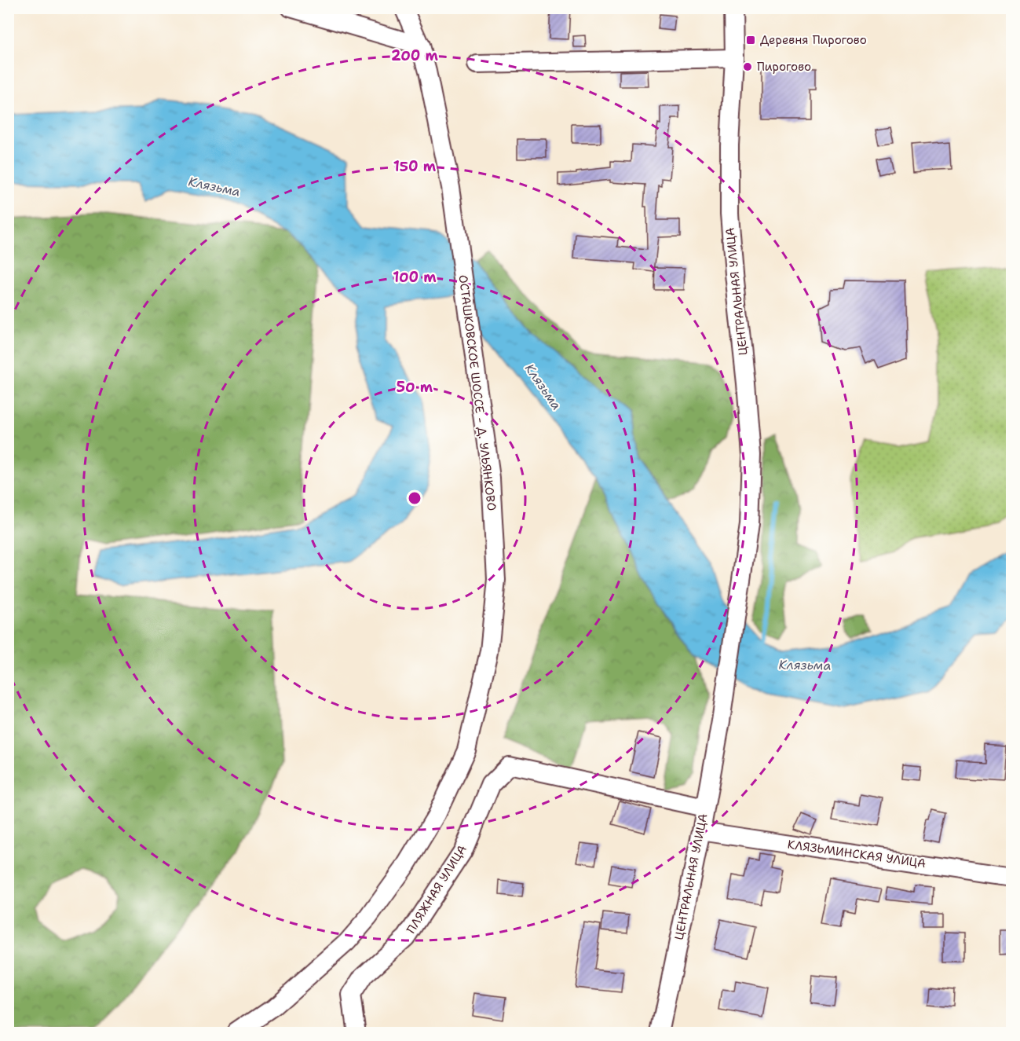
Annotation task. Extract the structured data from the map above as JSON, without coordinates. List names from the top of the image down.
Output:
{
  "streets": {
    "street": [
      "ЦЕНТРАЛЬНАЯ УЛИЦА",
      "ОСТАШКОВСКОЕ ШОССЕ - Д. УЛЬЯНКОВО",
      "КЛЯЗЬМИНСКАЯ УЛИЦА",
      "ПЛЯЖНАЯ УЛИЦА"
    ]
  },
  "crossings": [
    ["ЦЕНТРАЛЬНАЯ УЛИЦА", "КЛЯЗЬМИНСКАЯ УЛИЦА"],
    ["ЦЕНТРАЛЬНАЯ УЛИЦА", "ПЛЯЖНАЯ УЛИЦА"]
  ],
  "water": ["Клязьма"],
  "places": {
    "transit": ["Деревня Пирогово"],
    "other": ["Пирогово"]
  },
  "rings": [
    "200 m",
    "150 m",
    "100 m",
    "50 m"
  ]
}
